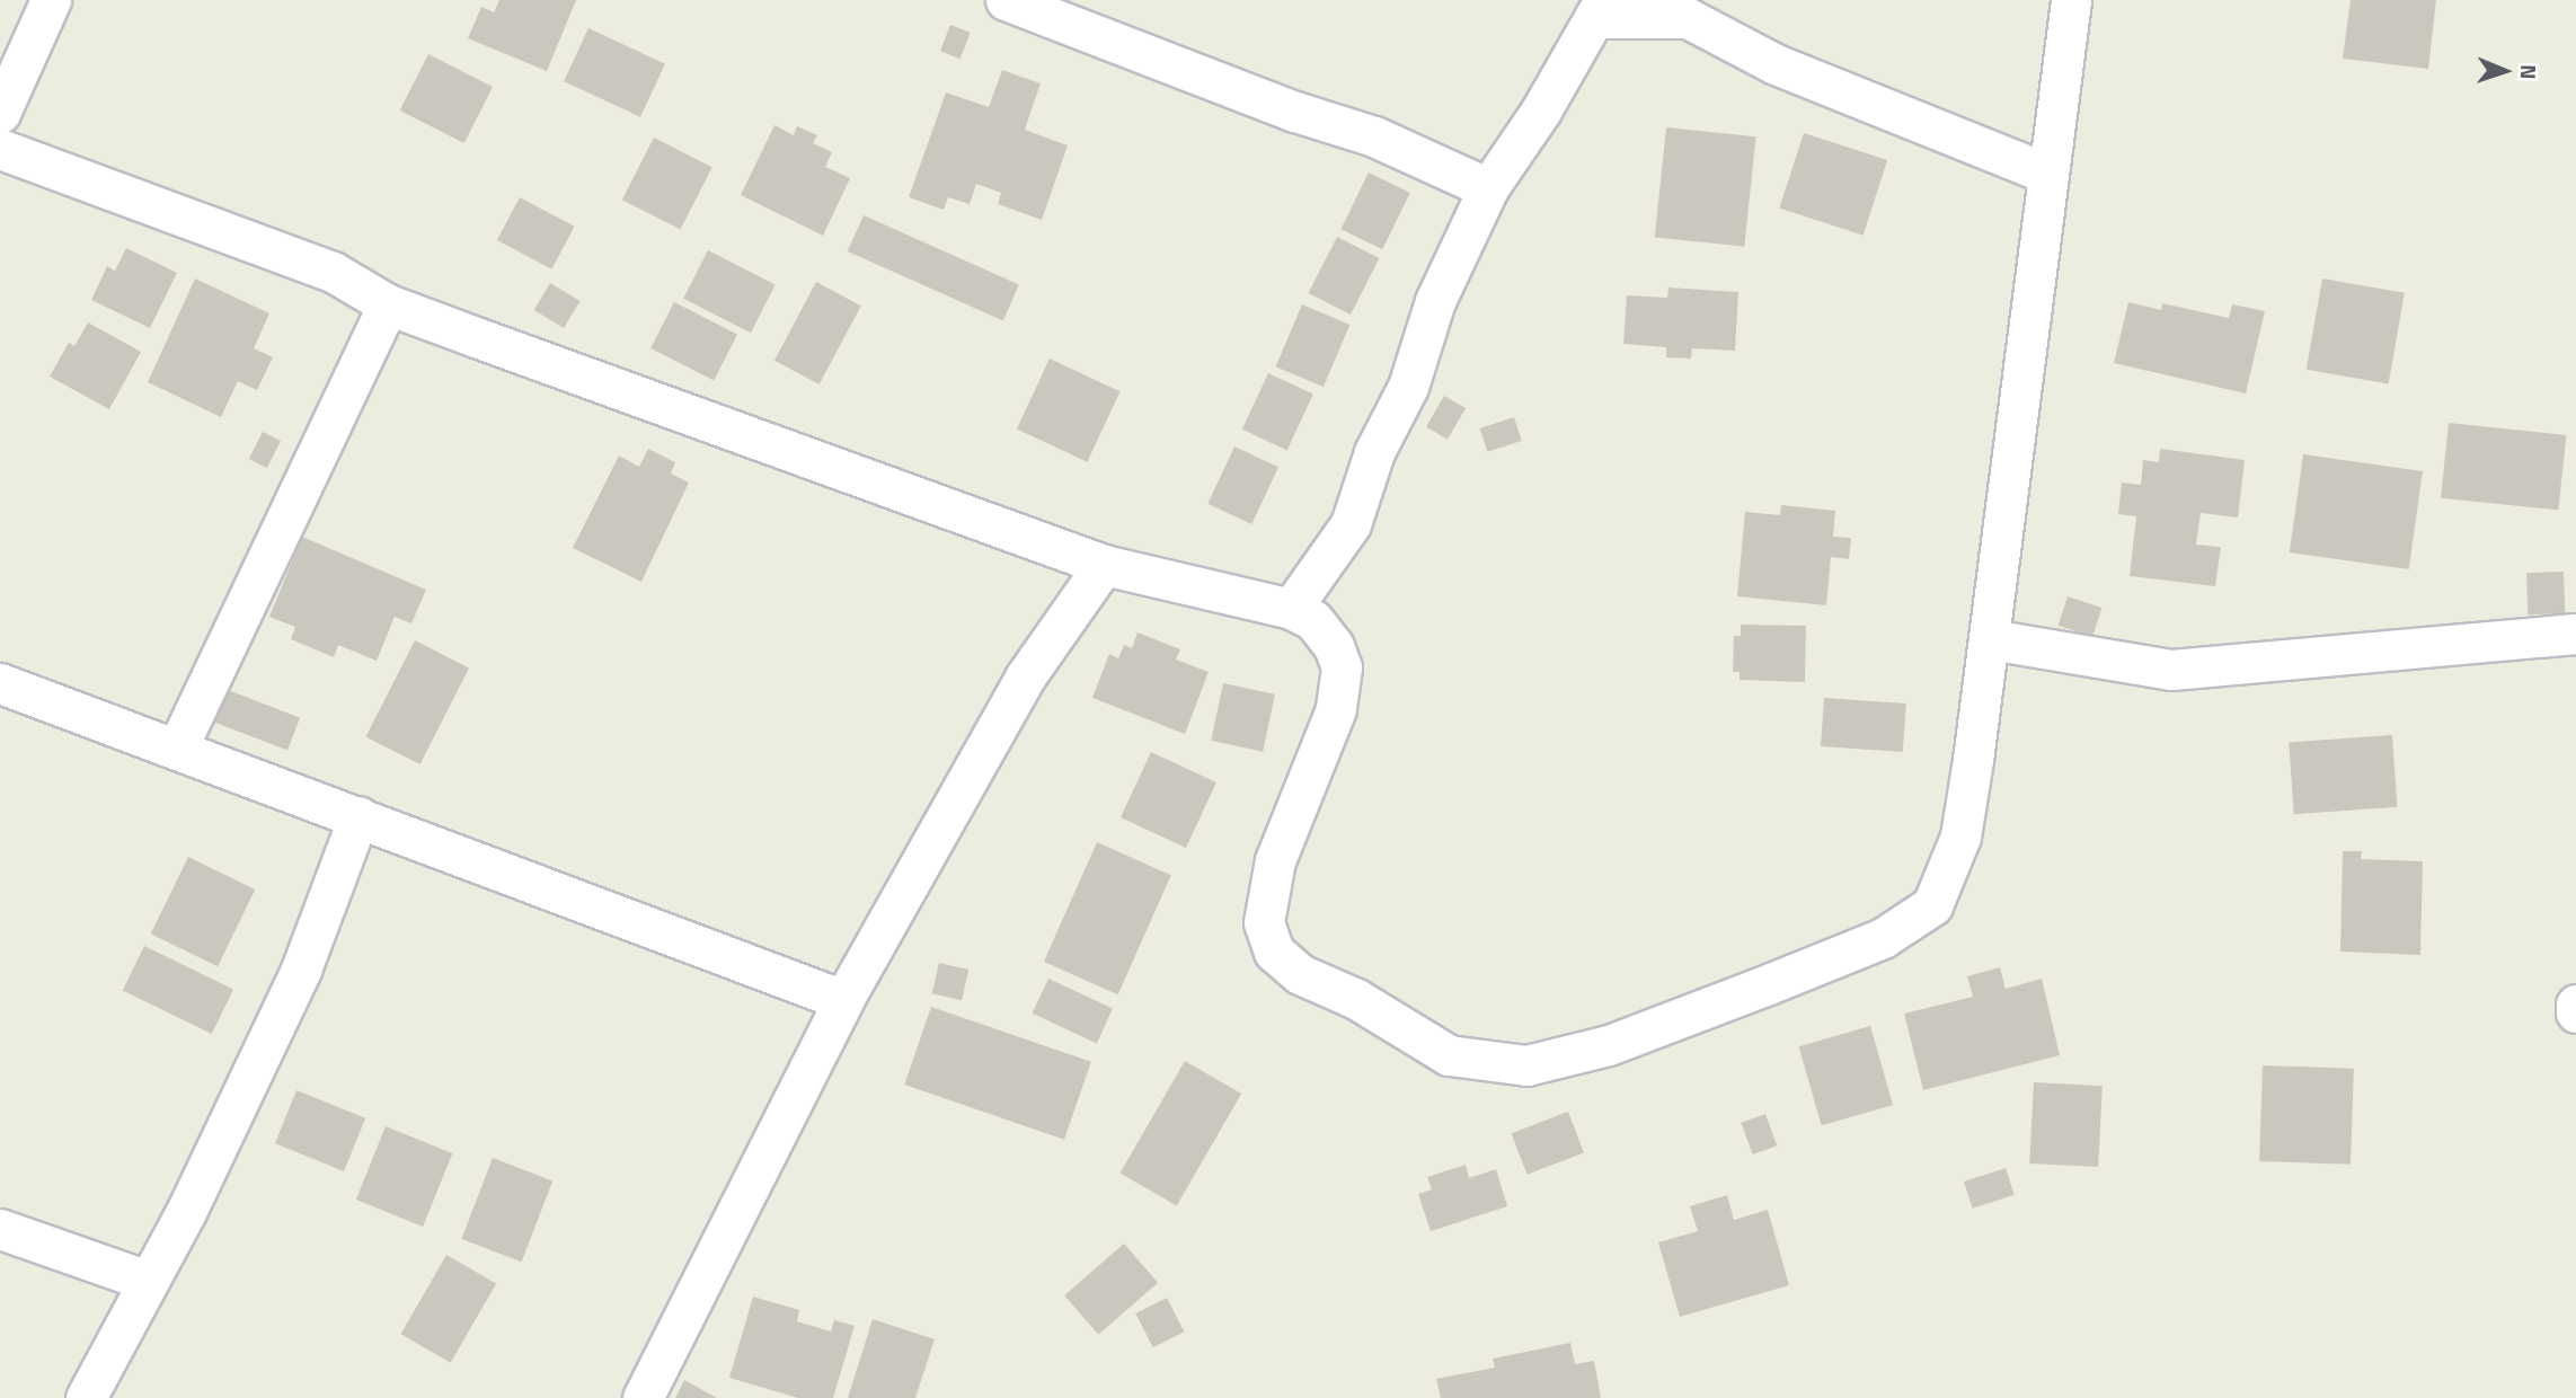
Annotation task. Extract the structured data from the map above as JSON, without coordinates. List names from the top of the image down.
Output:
{
  "north": "right"
}
